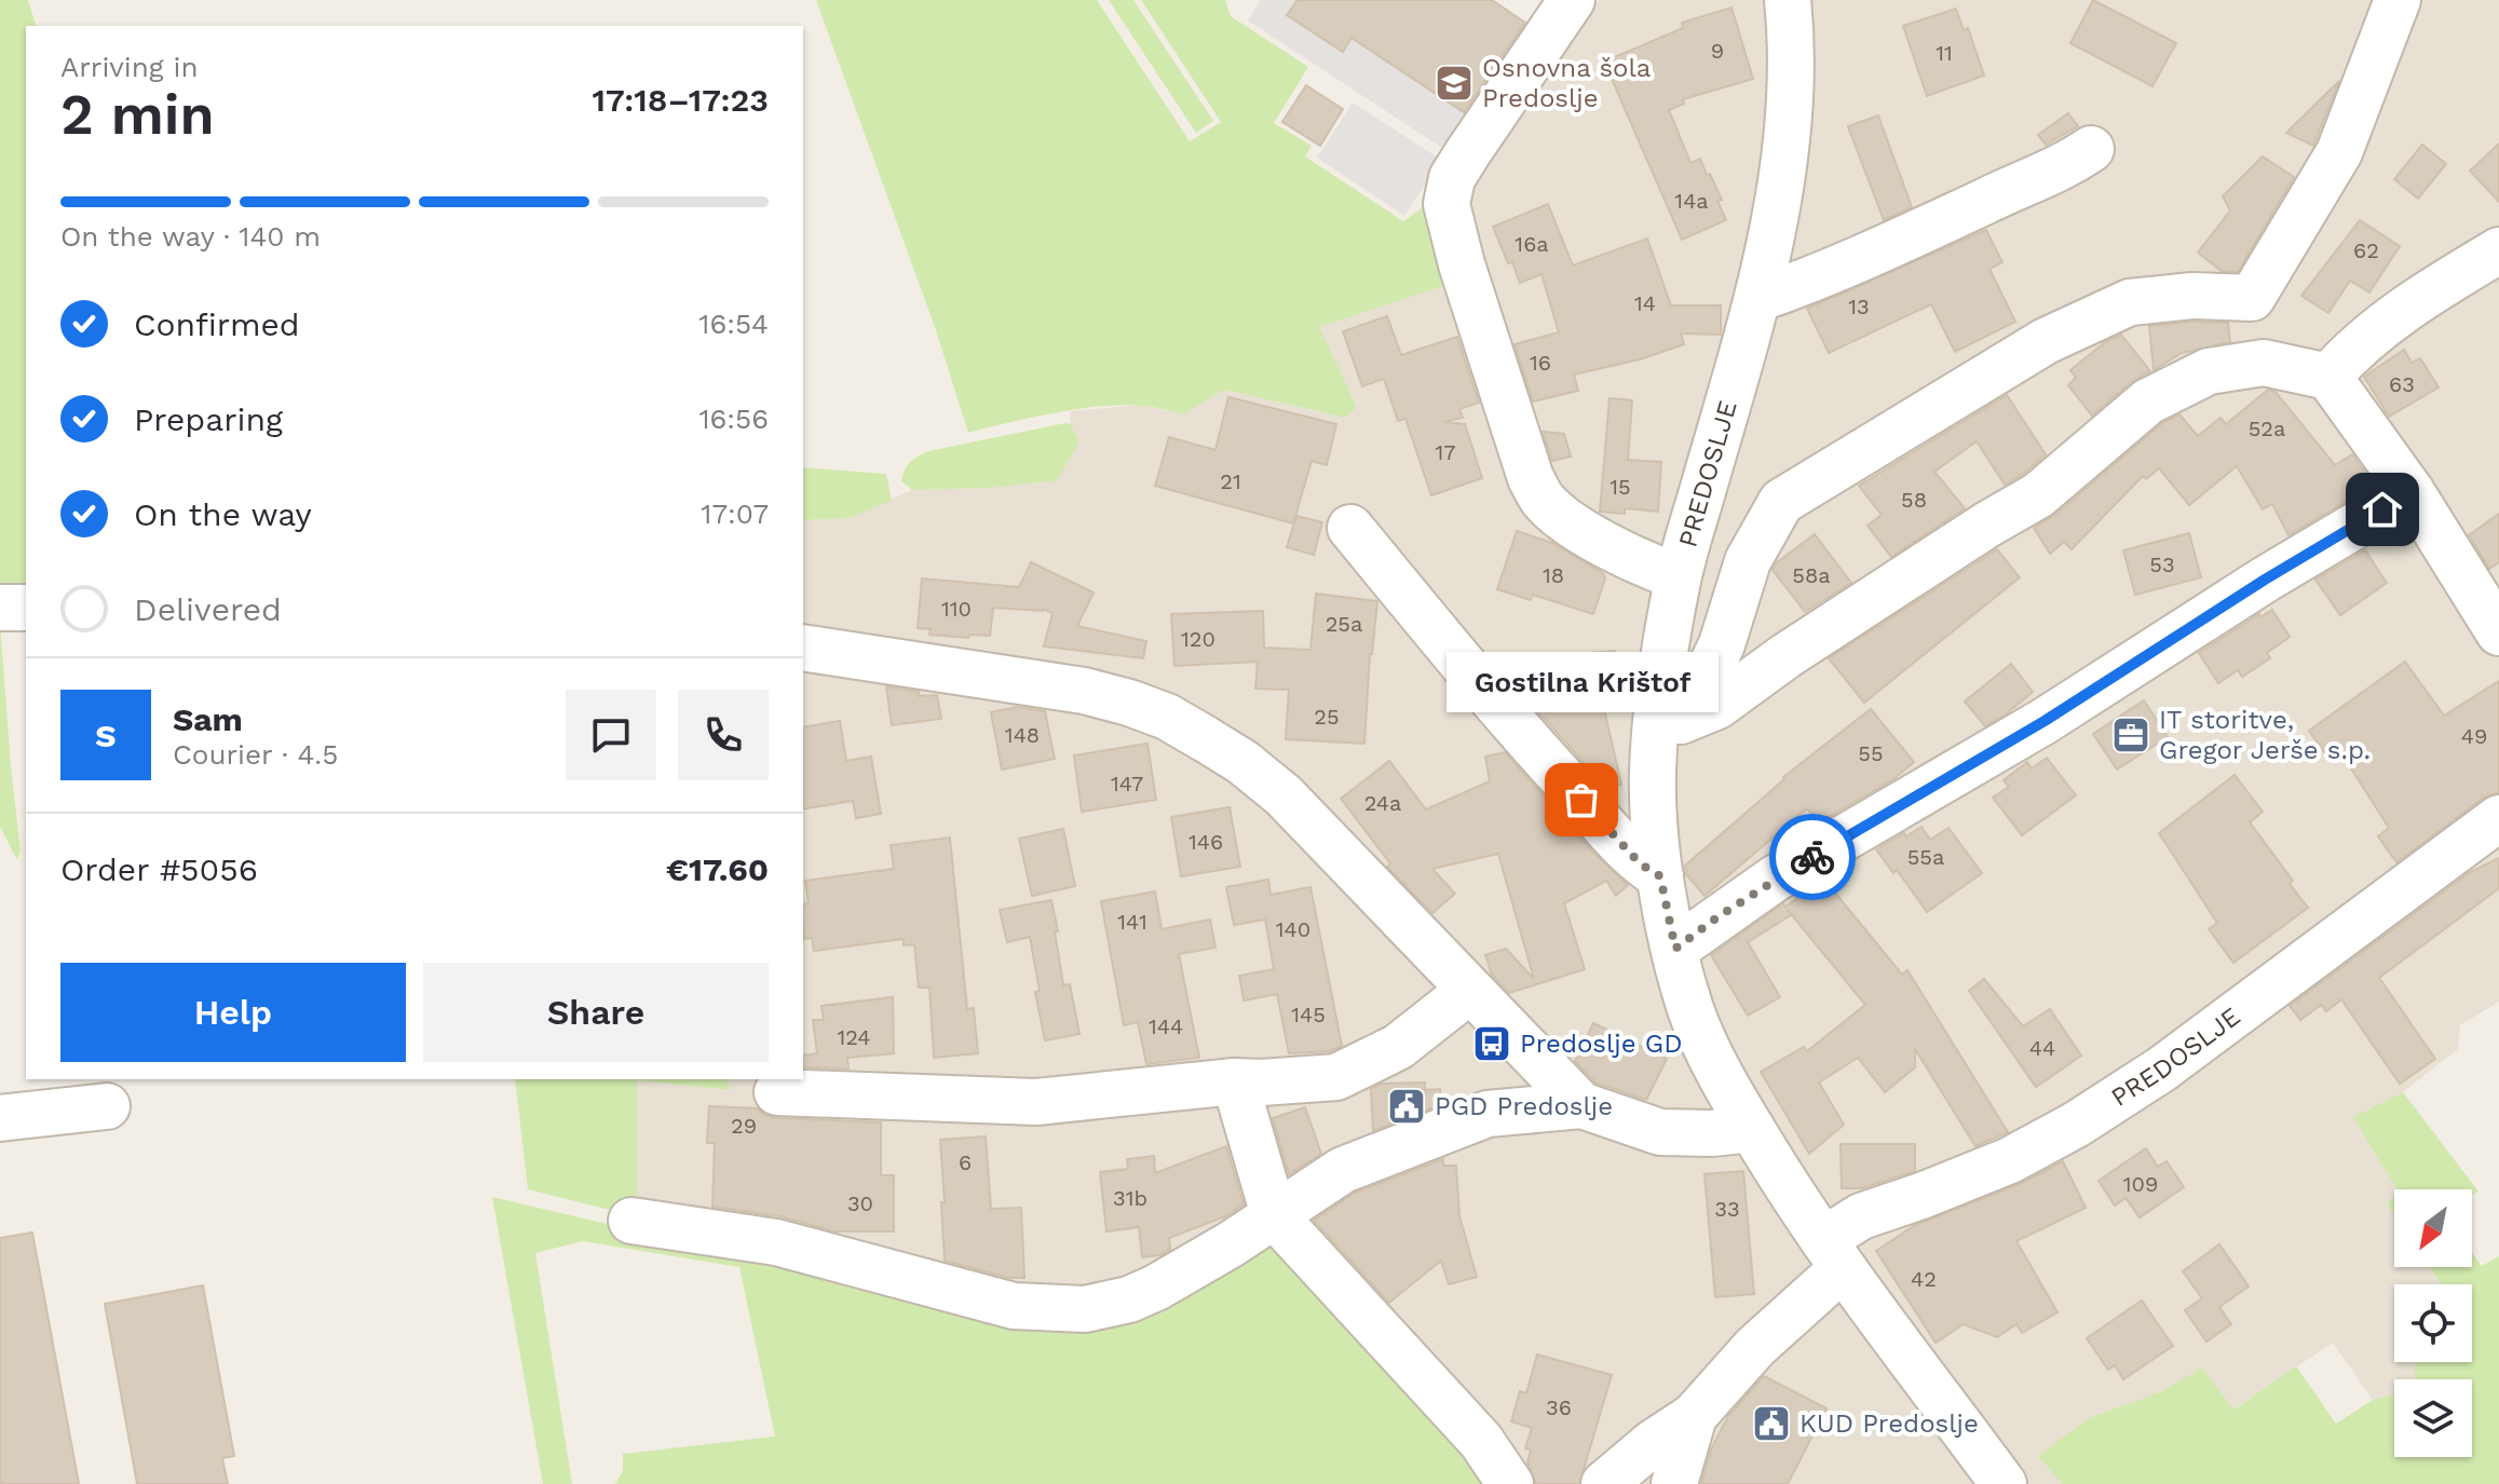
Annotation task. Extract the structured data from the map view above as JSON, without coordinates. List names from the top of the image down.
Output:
{
  "streets": {
    "street": ["PREDOSLJE"]
  },
  "places": {
    "school or university": ["Osnovna šola Predoslje"],
    "office": ["IT storitve, Gregor Jerše s.p."],
    "other": ["Gostilna Krištof"],
    "bus stop": ["Predoslje GD"],
    "public building": ["PGD Predoslje", "KUD Predoslje"]
  },
  "house_numbers": [
    "9",
    "11",
    "14a",
    "16a",
    "62",
    "14",
    "13",
    "16",
    "63",
    "52a",
    "17",
    "21",
    "15",
    "58",
    "53",
    "18",
    "58a",
    "110",
    "25a",
    "120",
    "25",
    "148",
    "49",
    "55",
    "147",
    "24a",
    "146",
    "55a",
    "141",
    "140",
    "145",
    "144",
    "124",
    "44",
    "29",
    "6",
    "109",
    "31b",
    "30",
    "33",
    "42",
    "36"
  ],
  "north": "bottom left",
  "page": {
    "heading": ["2 min", "Arriving in", "17:18–17:23"],
    "panel": [
      "Sam",
      "Courier · 4.5",
      "Order #5056",
      "€17.60"
    ],
    "bar": "On the way · 140 m",
    "list": [
      ["Confirmed", "16:54"],
      ["Preparing", "16:56"],
      ["On the way", "17:07"],
      "Delivered"
    ],
    "bubble": "Gostilna Krištof",
    "round": "S",
    "buttons": ["Help", "Share"]
  }
}
